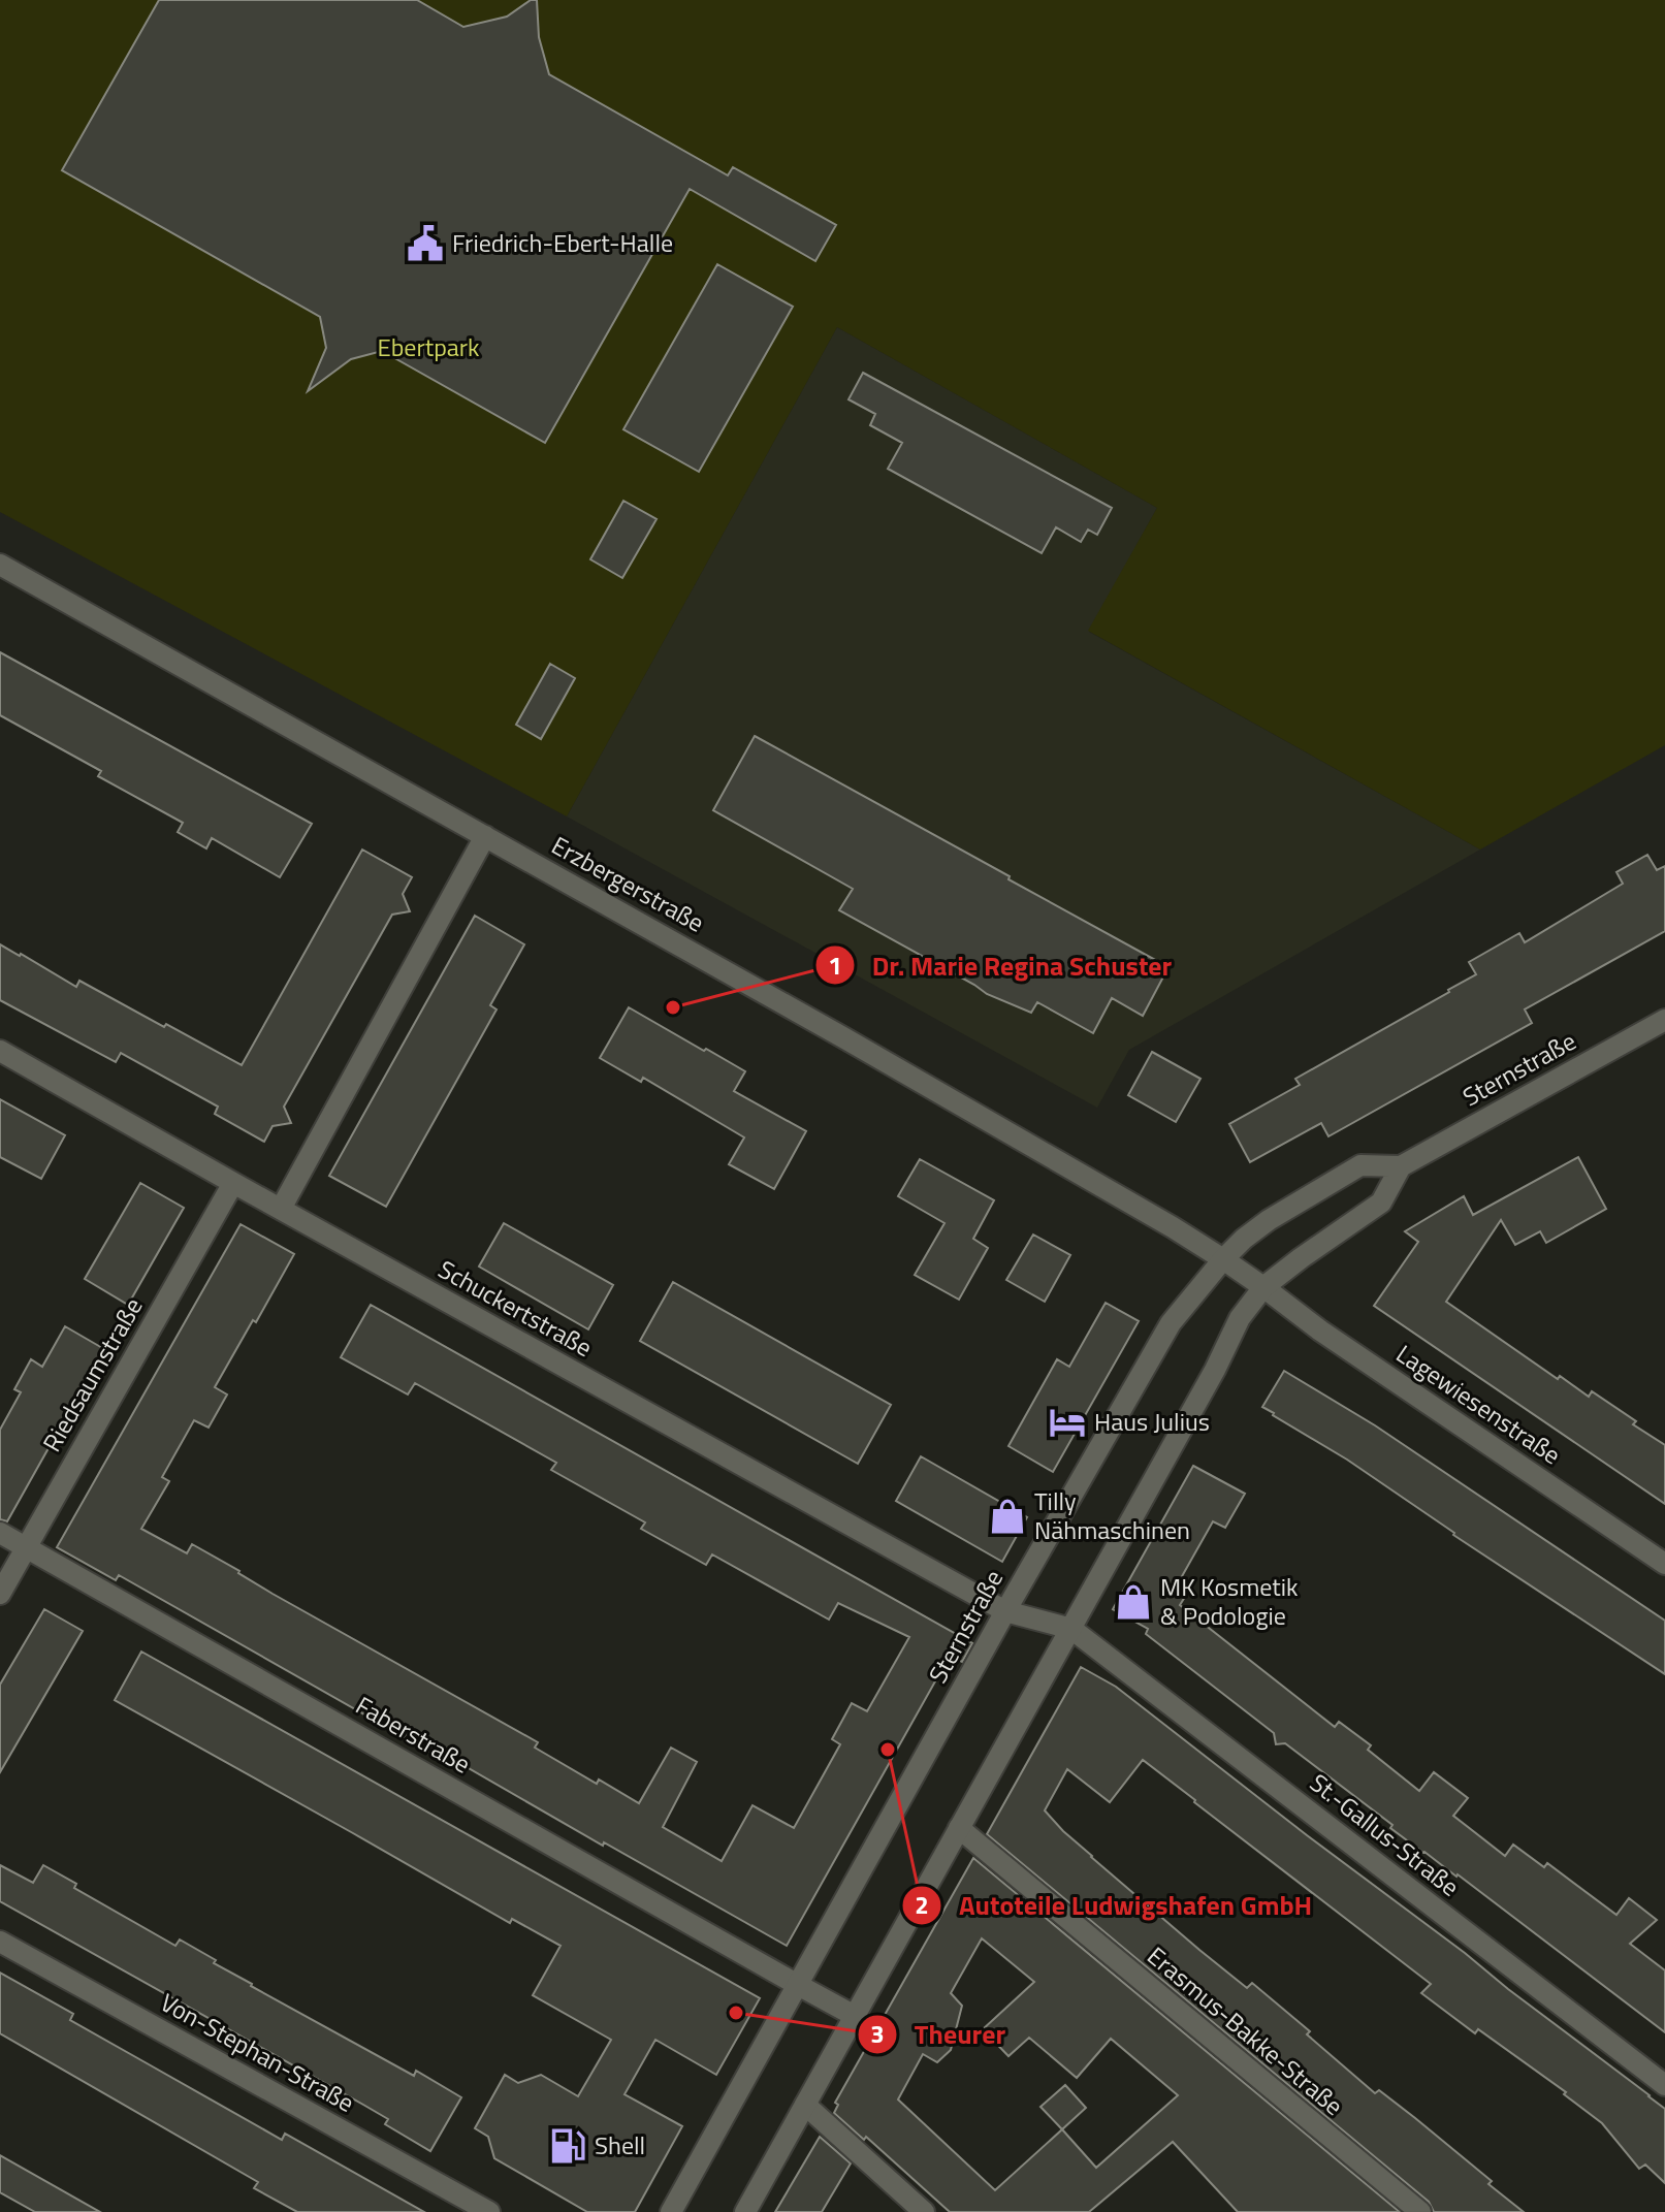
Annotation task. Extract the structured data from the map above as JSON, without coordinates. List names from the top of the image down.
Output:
{
  "streets": {
    "street": [
      "Erzbergerstraße",
      "Sternstraße",
      "Schuckertstraße",
      "Riedsaumstraße",
      "Lagewiesenstraße",
      "Faberstraße",
      "St.-Gallus-Straße",
      "Erasmus-Bakke-Straße",
      "Von-Stephan-Straße"
    ]
  },
  "crossings": [
    ["Erzbergerstraße", "Sternstraße"],
    ["Erzbergerstraße", "Lagewiesenstraße"],
    ["Sternstraße", "Schuckertstraße"],
    ["Sternstraße", "Faberstraße"],
    ["Schuckertstraße", "Riedsaumstraße"],
    ["Schuckertstraße", "St.-Gallus-Straße"],
    ["Riedsaumstraße", "Faberstraße"]
  ],
  "parks": ["Ebertpark"],
  "places": {
    "public building": ["Friedrich-Ebert-Halle"],
    "other": ["Dr. Marie Regina Schuster", "Autoteile Ludwigshafen GmbH", "Theurer"],
    "hotel": ["Haus Julius"],
    "shop": ["Tilly Nähmaschinen", "MK Kosmetik & Podologie"],
    "fuel station": ["Shell"]
  }
}
